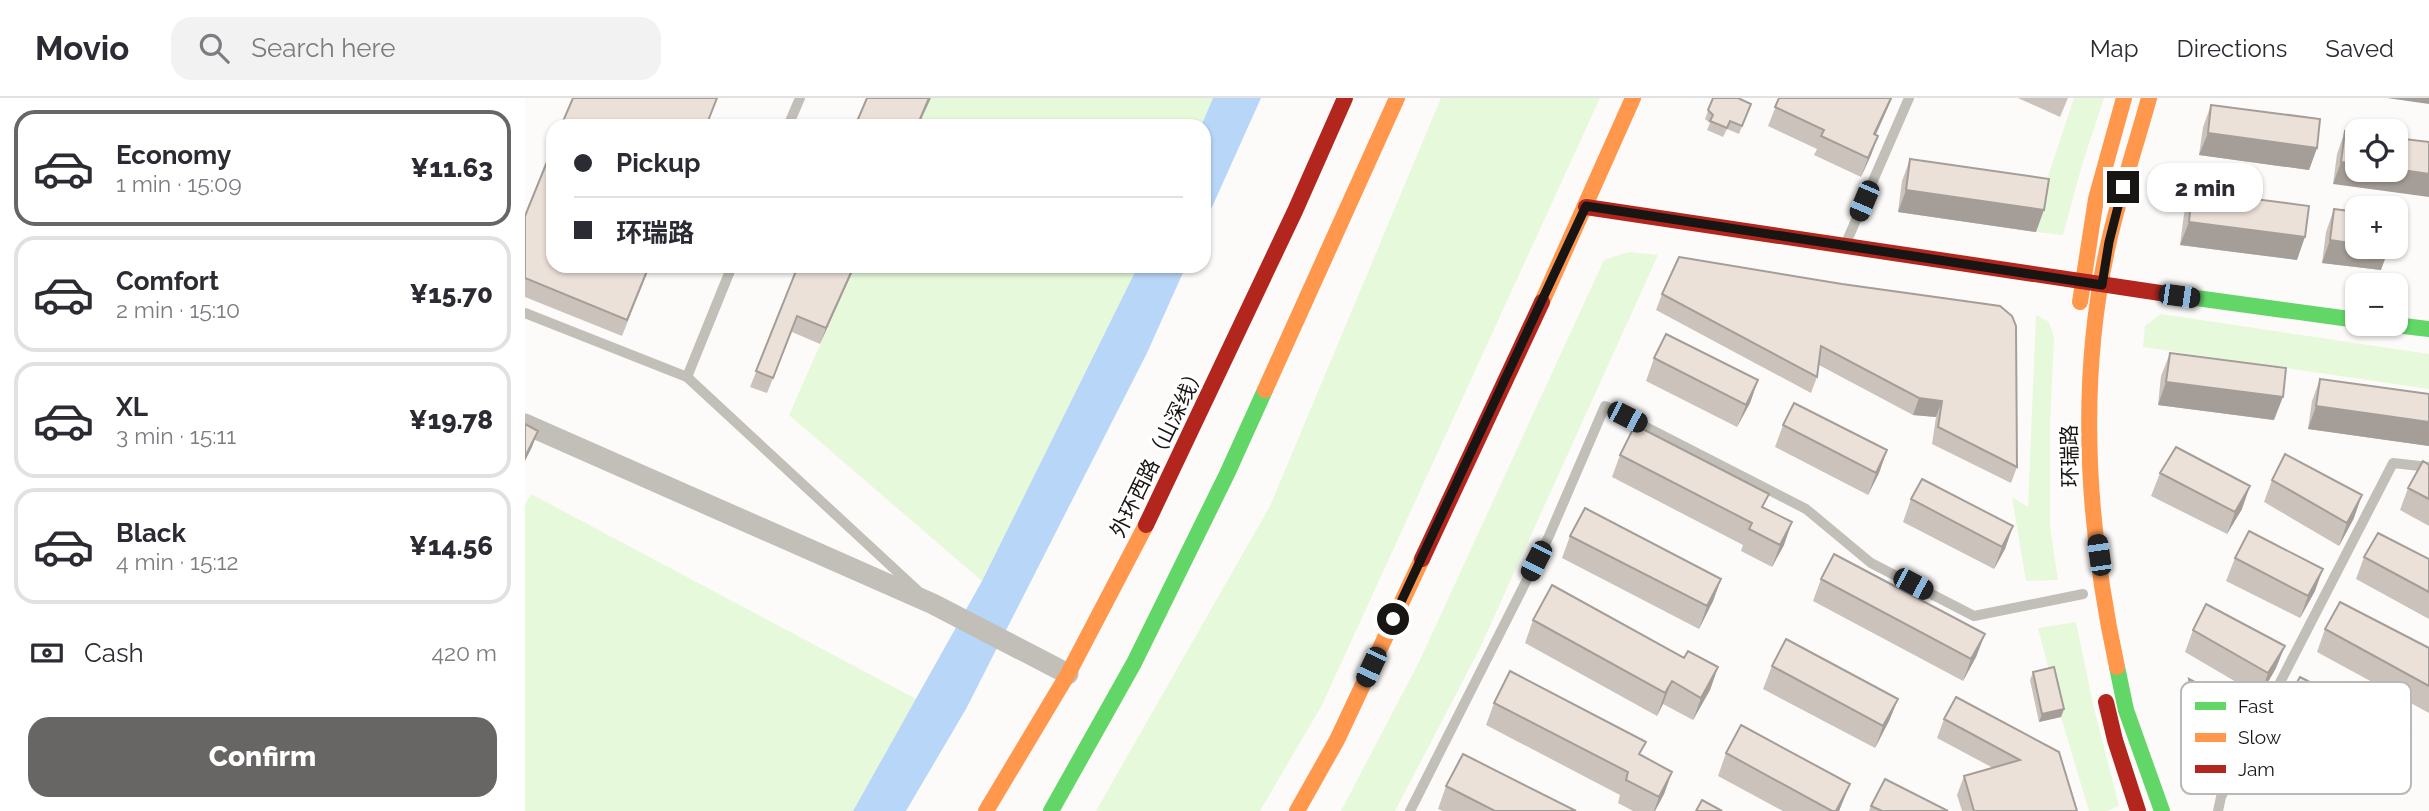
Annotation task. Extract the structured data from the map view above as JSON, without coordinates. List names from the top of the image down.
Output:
{
  "streets": {
    "main road": ["外环西路（山深线）", "环瑞路"]
  },
  "legend": ["Fast", "Slow", "Jam"],
  "page": {
    "header": "Movio",
    "search": "Search here",
    "nav": ["Map", "Directions", "Saved"],
    "list": [
      {
        "name": "Economy",
        "note": "1 min · 15:09",
        "value": "¥11.63"
      },
      {
        "name": "Comfort",
        "note": "2 min · 15:10",
        "value": "¥15.70"
      },
      {
        "name": "XL",
        "note": "3 min · 15:11",
        "value": "¥19.78"
      },
      {
        "name": "Black",
        "note": "4 min · 15:12",
        "value": "¥14.56"
      }
    ],
    "map_buttons": ["+", "−"],
    "banner": ["Pickup", "环瑞路"],
    "bubble": "2 min",
    "pay": ["Cash", "420 m"],
    "buttons": "Confirm"
  }
}
